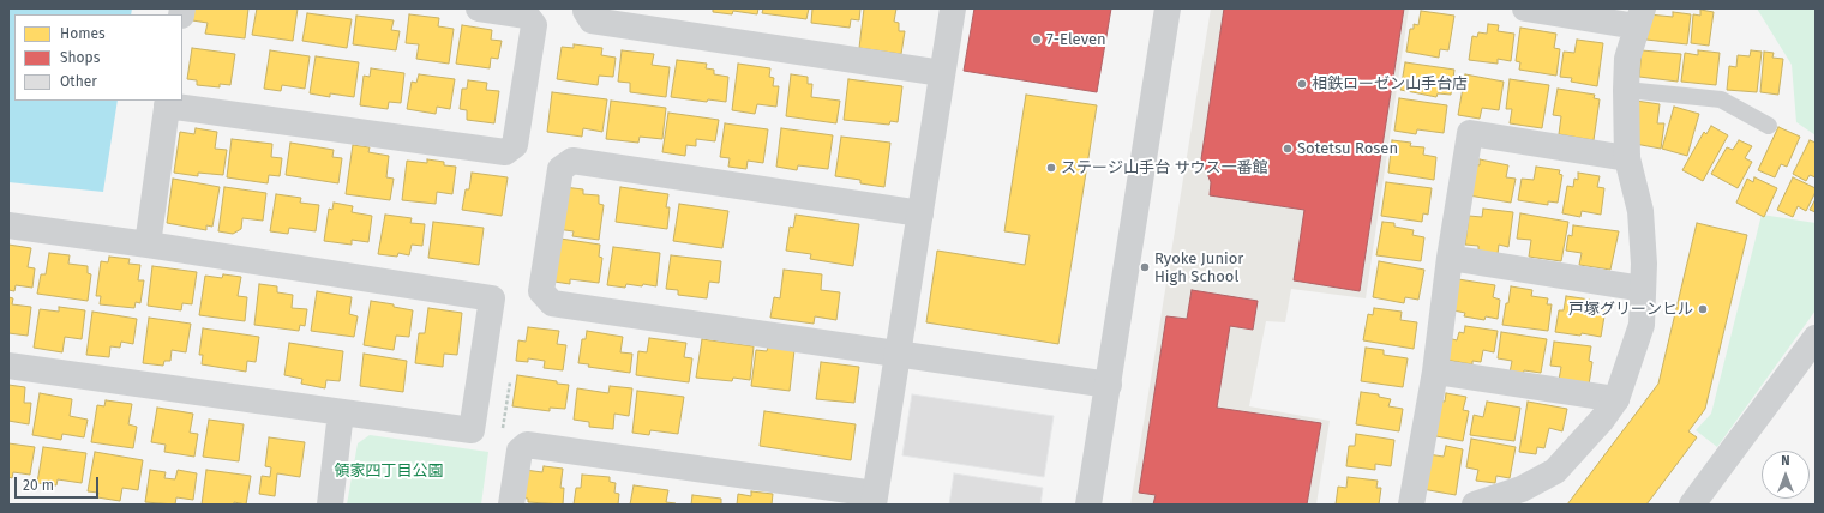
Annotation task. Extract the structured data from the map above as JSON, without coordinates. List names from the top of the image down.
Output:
{
  "parks": ["領家四丁目公園"],
  "places": [
    "7-Eleven",
    "相鉄ローゼン山手台店",
    "Sotetsu Rosen",
    "ステージ山手台 サウス一番館",
    "Ryoke Junior High School",
    "戸塚グリーンヒル"
  ],
  "legend": ["Homes", "Shops", "Other"],
  "scale_bar": "20 m",
  "north": "top"
}
